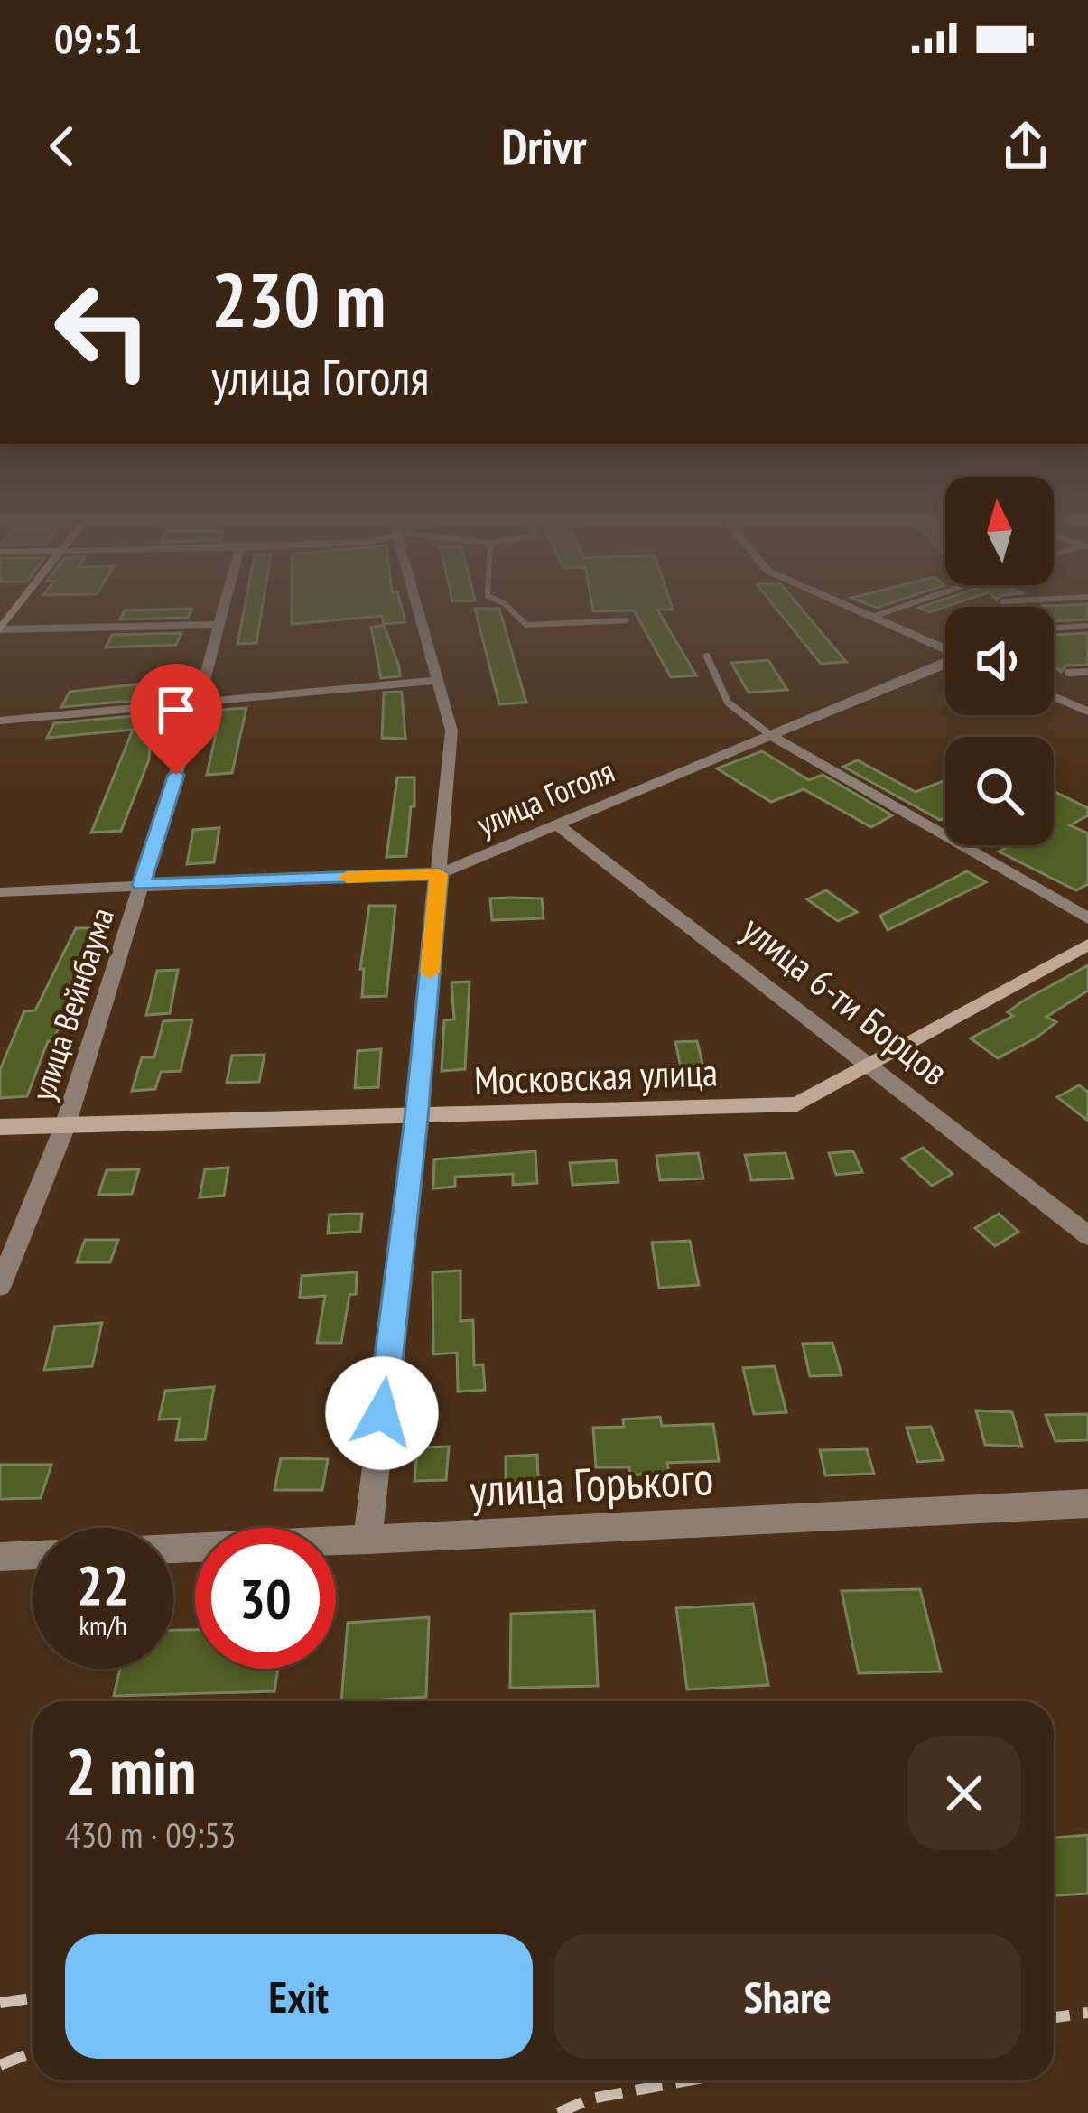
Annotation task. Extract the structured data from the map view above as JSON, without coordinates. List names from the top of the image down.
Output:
{
  "streets": {
    "street": [
      "улица Гоголя",
      "улица 6-ти Борцов",
      "улица Вейнбаума",
      "Московская улица",
      "улица Горького"
    ]
  },
  "crossings": [
    ["улица Гоголя", "улица 6-ти Борцов"],
    ["улица Гоголя", "улица Вейнбаума"],
    ["улица 6-ти Борцов", "Московская улица"],
    ["улица Вейнбаума", "Московская улица"]
  ],
  "north": "top",
  "page": {
    "status": "09:51",
    "header": "Drivr",
    "turn": ["230 m", "улица Гоголя"],
    "speed": "22 km/h",
    "limit": "30",
    "heading": ["2 min", "430 m · 09:53"],
    "buttons": ["Exit", "Share"]
  }
}
